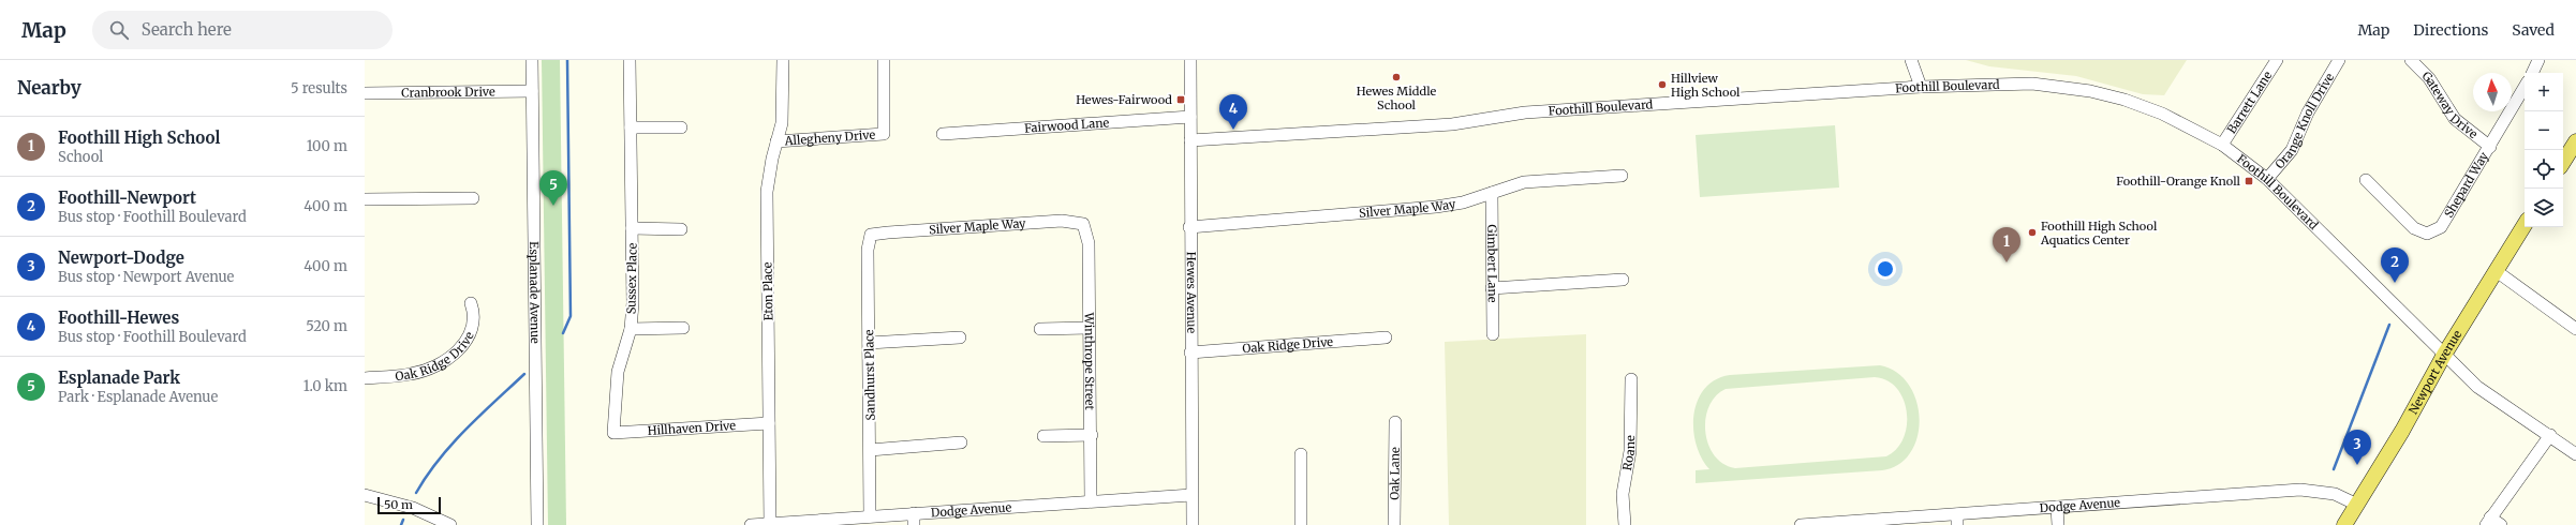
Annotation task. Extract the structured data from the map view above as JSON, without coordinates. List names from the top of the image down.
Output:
{
  "streets": {
    "main road": ["Newport Avenue"],
    "street": [
      "Foothill Boulevard",
      "Cranbrook Drive",
      "Barrett Lane",
      "Gateway Drive",
      "Orange Knoll Drive",
      "Fairwood Lane",
      "Allegheny Drive",
      "Shepard Way",
      "Silver Maple Way",
      "Gimbert Lane",
      "Sussex Place",
      "Eton Place",
      "Esplanade Avenue",
      "Hewes Avenue",
      "Oak Ridge Drive",
      "Winthrope Street",
      "Sandhurst Place",
      "Hillhaven Drive",
      "Roane",
      "Oak Lane",
      "Dodge Avenue"
    ]
  },
  "crossings": [
    ["Foothill Boulevard", "Barrett Lane"],
    ["Foothill Boulevard", "Orange Knoll Drive"],
    ["Foothill Boulevard", "Hewes Avenue"],
    ["Foothill Boulevard", "Newport Avenue"],
    ["Cranbrook Drive", "Esplanade Avenue"],
    ["Gateway Drive", "Shepard Way"],
    ["Fairwood Lane", "Hewes Avenue"],
    ["Allegheny Drive", "Eton Place"],
    ["Silver Maple Way", "Gimbert Lane"],
    ["Silver Maple Way", "Hewes Avenue"],
    ["Silver Maple Way", "Winthrope Street"],
    ["Silver Maple Way", "Sandhurst Place"],
    ["Sussex Place", "Hillhaven Drive"],
    ["Eton Place", "Hillhaven Drive"],
    ["Eton Place", "Dodge Avenue"],
    ["Hewes Avenue", "Oak Ridge Drive"],
    ["Hewes Avenue", "Dodge Avenue"],
    ["Winthrope Street", "Dodge Avenue"],
    ["Newport Avenue", "Dodge Avenue"],
    ["Sandhurst Place", "Dodge Avenue"]
  ],
  "places": {
    "other": ["Hewes Middle School", "Hillview High School", "Foothill High School Aquatics Center"],
    "transit": ["Hewes-Fairwood", "Foothill-Orange Knoll"]
  },
  "scale_bar": "50 m",
  "north": "top",
  "page": {
    "header": "Map",
    "search": "Search here",
    "nav": ["Map", "Directions", "Saved"],
    "heading": ["Nearby", "5 results"],
    "map_buttons": ["+", "−"],
    "pins": [
      "4",
      "5",
      "1",
      "2",
      "3"
    ],
    "list": [
      {
        "mark": "1",
        "name": "Foothill High School",
        "note": "School",
        "value": "100 m"
      },
      {
        "mark": "2",
        "name": "Foothill-Newport",
        "note": "Bus stop · Foothill Boulevard",
        "value": "400 m"
      },
      {
        "mark": "3",
        "name": "Newport-Dodge",
        "note": "Bus stop · Newport Avenue",
        "value": "400 m"
      },
      {
        "mark": "4",
        "name": "Foothill-Hewes",
        "note": "Bus stop · Foothill Boulevard",
        "value": "520 m"
      },
      {
        "mark": "5",
        "name": "Esplanade Park",
        "note": "Park · Esplanade Avenue",
        "value": "1.0 km"
      }
    ],
    "scale": "50 m"
  }
}
